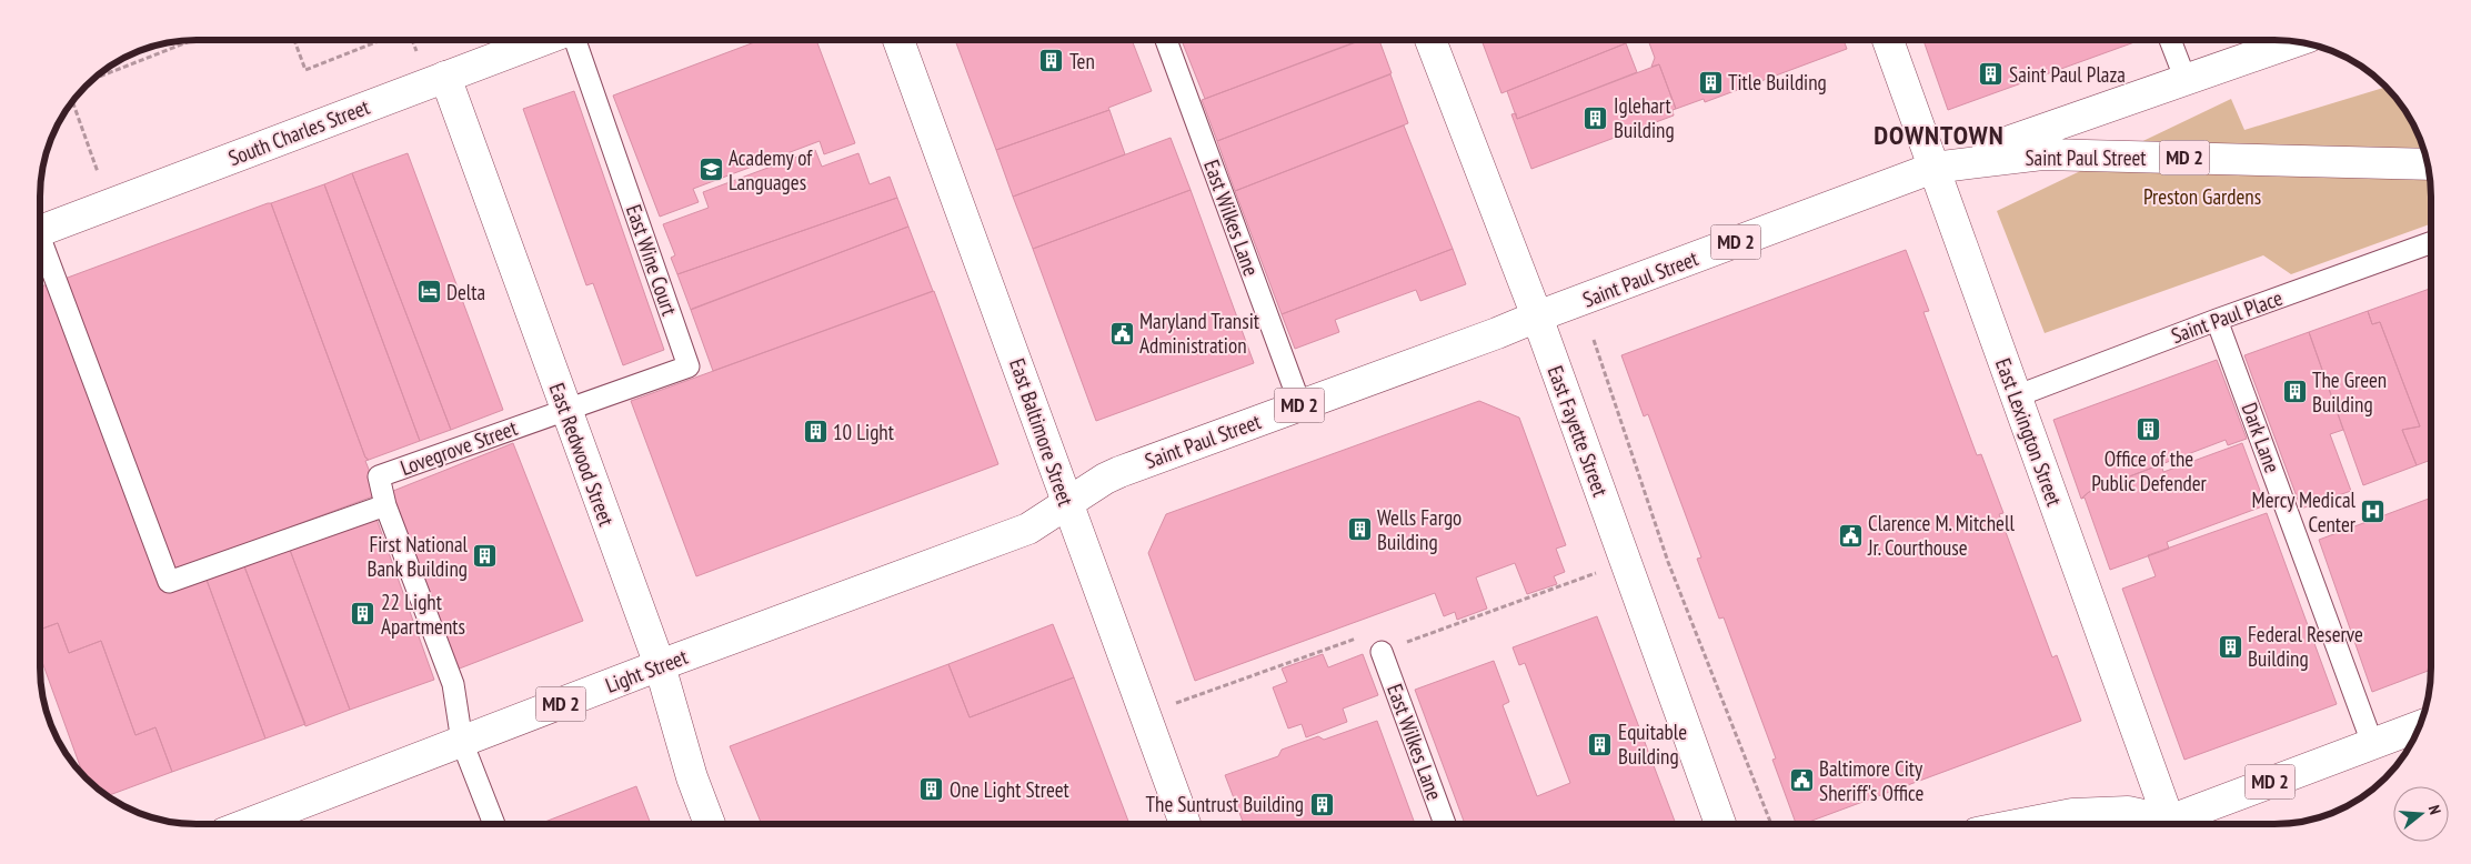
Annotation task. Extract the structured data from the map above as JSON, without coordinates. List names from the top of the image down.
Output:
{
  "streets": {
    "main road": [
      "South Charles Street",
      "Saint Paul Street",
      "MD 2",
      "East Fayette Street",
      "East Baltimore Street",
      "East Lexington Street",
      "East Redwood Street",
      "Light Street"
    ],
    "lane": [
      "East Wilkes Lane",
      "East Wine Court",
      "Saint Paul Place",
      "Dark Lane",
      "Lovegrove Street"
    ]
  },
  "crossings": [
    ["South Charles Street", "East Redwood Street"],
    ["Saint Paul Street", "East Wilkes Lane"],
    ["Saint Paul Street", "East Fayette Street"],
    ["Saint Paul Street", "East Baltimore Street"],
    ["Saint Paul Street", "East Lexington Street"],
    ["Saint Paul Street", "Light Street"],
    ["MD 2", "Dark Lane"],
    ["East Wine Court", "Lovegrove Street"],
    ["East Wine Court", "East Redwood Street"],
    ["Saint Paul Place", "East Lexington Street"],
    ["Saint Paul Place", "Dark Lane"],
    ["East Baltimore Street", "Light Street"],
    ["Lovegrove Street", "East Redwood Street"],
    ["East Redwood Street", "Light Street"]
  ],
  "districts": ["DOWNTOWN"],
  "parks": ["Preston Gardens"],
  "places": {
    "building": [
      "Ten",
      "Saint Paul Plaza",
      "Title Building",
      "Iglehart Building",
      "The Green Building",
      "Office of the Public Defender",
      "10 Light",
      "Wells Fargo Building",
      "First National Bank Building",
      "22 Light Apartments",
      "Federal Reserve Building",
      "Equitable Building",
      "One Light Street",
      "The Suntrust Building"
    ],
    "school or university": ["Academy of Languages"],
    "hotel": ["Delta"],
    "public building": ["Maryland Transit Administration", "Clarence M. Mitchell Jr. Courthouse", "Baltimore City Sheriff's Office"],
    "hospital": ["Mercy Medical Center"]
  },
  "north": "right"
}
